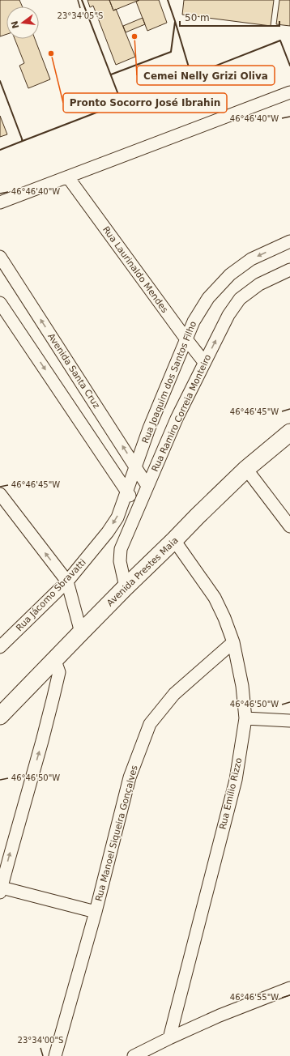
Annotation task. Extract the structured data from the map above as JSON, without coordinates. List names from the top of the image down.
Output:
{
  "streets": {
    "main road": ["Avenida Prestes Maia"],
    "street": [
      "Rua Laurinaldo Mendes",
      "Avenida Santa Cruz",
      "Rua Joaquim dos Santos Filho",
      "Rua Ramiro Correia Monteiro",
      "Rua Jácomo Sbravatti",
      "Rua Emílio Rizzo",
      "Rua Manoel Siqueira Gonçalves"
    ]
  },
  "crossings": [
    ["Rua Laurinaldo Mendes", "Rua Joaquim dos Santos Filho"],
    ["Rua Laurinaldo Mendes", "Rua Ramiro Correia Monteiro"],
    ["Avenida Santa Cruz", "Rua Joaquim dos Santos Filho"],
    ["Avenida Santa Cruz", "Rua Ramiro Correia Monteiro"],
    ["Rua Joaquim dos Santos Filho", "Rua Jácomo Sbravatti"],
    ["Rua Ramiro Correia Monteiro", "Avenida Prestes Maia"],
    ["Avenida Prestes Maia", "Rua Emílio Rizzo"],
    ["Rua Emílio Rizzo", "Rua Manoel Siqueira Gonçalves"]
  ],
  "one_way": ["Rua Joaquim dos Santos Filho", "Rua Jácomo Sbravatti"],
  "places": ["Cemei Nelly Grizi Oliva", "Pronto Socorro José Ibrahin"],
  "scale_bar": "50 m",
  "north": "left",
  "coordinates": [
    "23°34'05\"S",
    "46°46'40\"W",
    "46°46'45\"W",
    "46°46'50\"W",
    "46°46'55\"W",
    "23°34'00\"S"
  ]
}
